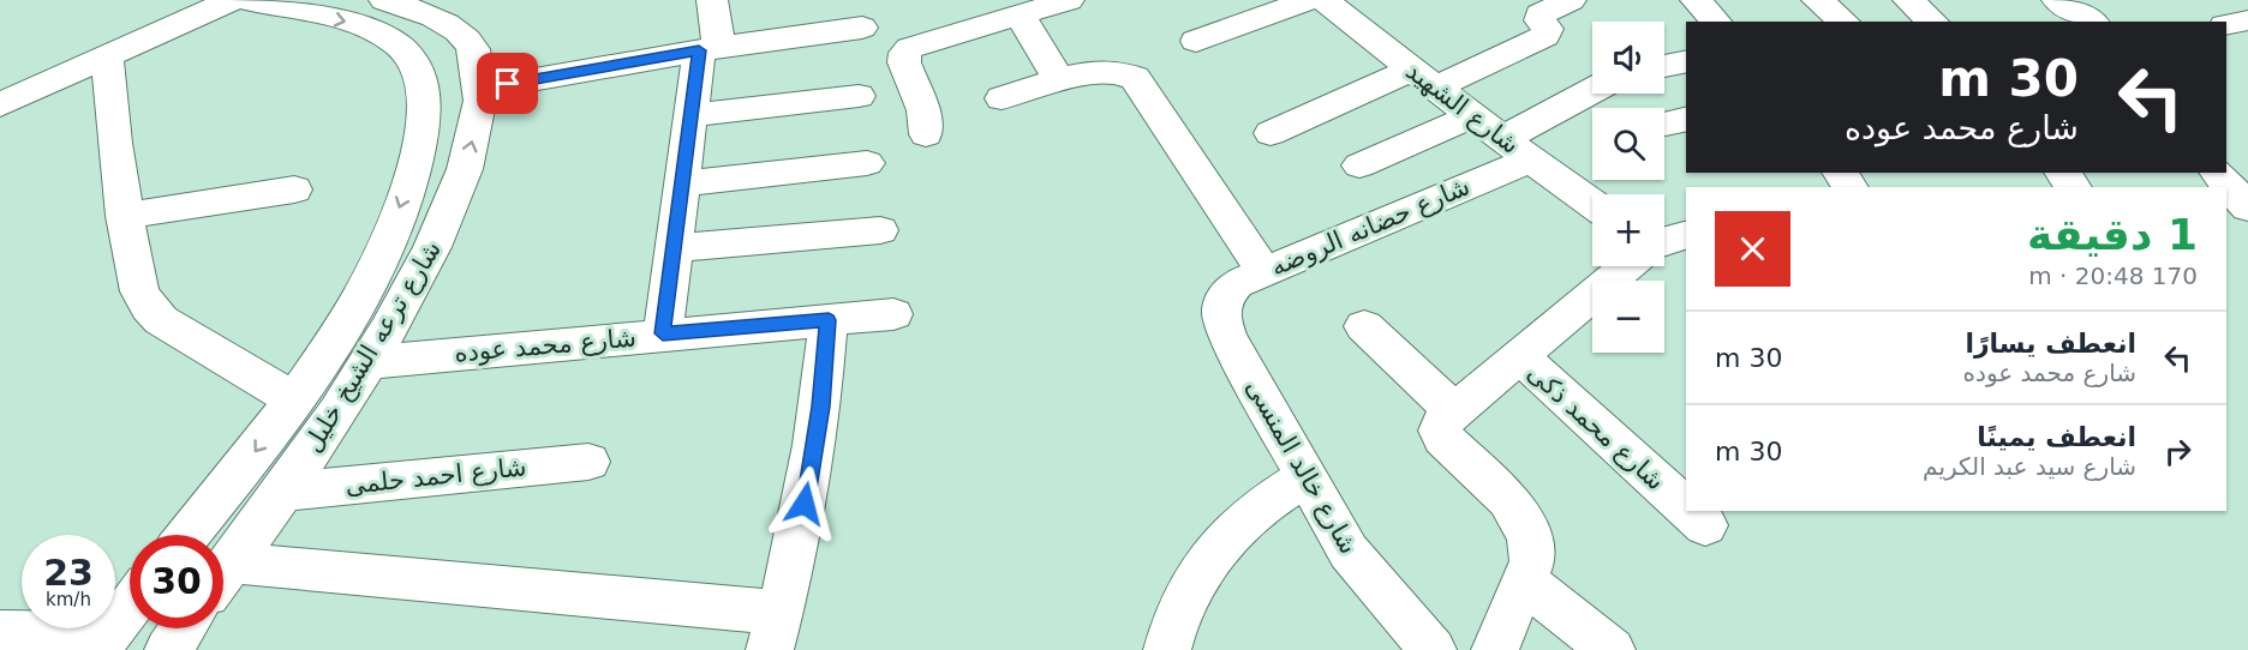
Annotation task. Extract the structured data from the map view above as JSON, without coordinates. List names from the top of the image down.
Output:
{
  "streets": {
    "street": [
      "شارع الشهيد",
      "شارع حضانه الروضه",
      "شارع محمد عوده",
      "شارع ترعه الشيخ خليل",
      "شارع محمد ذكى",
      "شارع خالد المنسى",
      "شارع احمد حلمى"
    ]
  },
  "crossings": [
    ["شارع الشهيد", "شارع حضانه الروضه"],
    ["شارع حضانه الروضه", "شارع خالد المنسى"],
    ["شارع محمد عوده", "شارع ترعه الشيخ خليل"],
    ["شارع ترعه الشيخ خليل", "شارع احمد حلمى"]
  ],
  "page": {
    "map_buttons": ["+", "−"],
    "turn": ["30 m", "شارع محمد عوده"],
    "heading": ["1 دقيقة", "170 m · 20:48"],
    "list": [
      {
        "name": "انعطف يسارًا",
        "note": "شارع محمد عوده",
        "value": "30 m"
      },
      {
        "name": "انعطف يمينًا",
        "note": "شارع سيد عبد الكريم",
        "value": "30 m"
      }
    ],
    "speed": "23 km/h",
    "limit": "30"
  }
}
